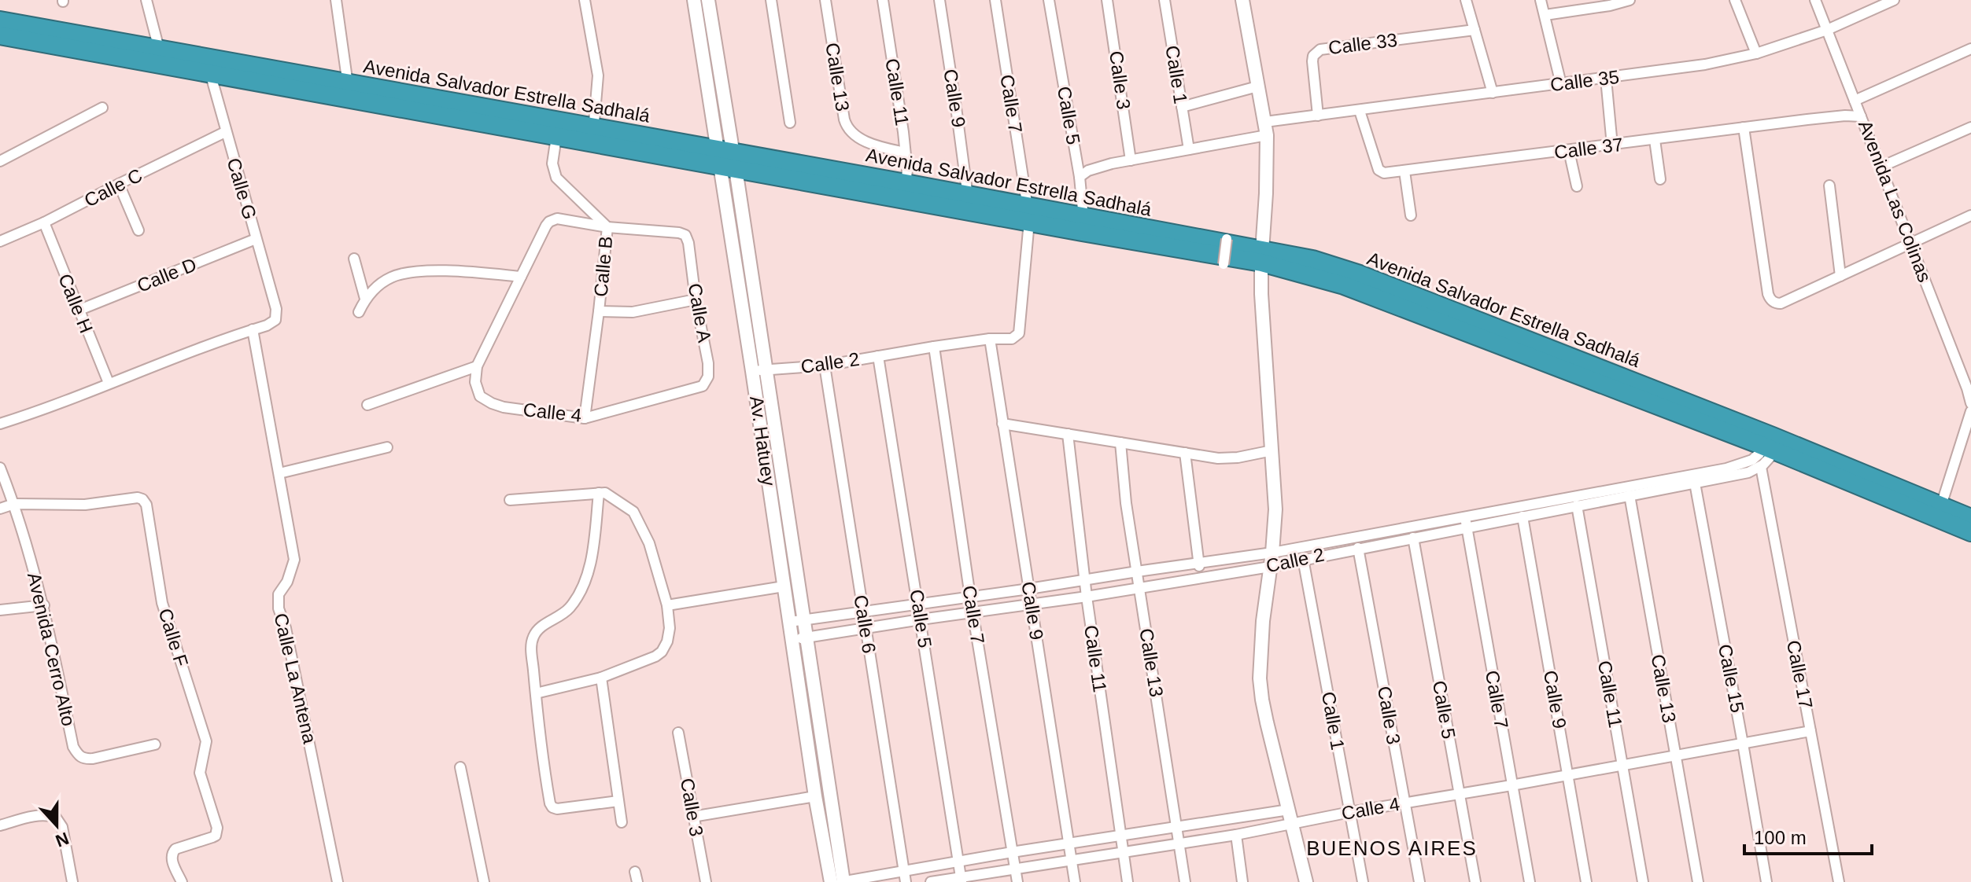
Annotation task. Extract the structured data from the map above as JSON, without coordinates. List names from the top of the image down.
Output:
{
  "streets": {
    "highway": ["Avenida Salvador Estrella Sadhalá"],
    "main road": ["Av. Hatuey"],
    "street": [
      "Calle 33",
      "Calle 1",
      "Calle 13",
      "Calle 3",
      "Calle 35",
      "Calle 11",
      "Calle 9",
      "Calle 7",
      "Calle 5",
      "Calle 37",
      "Calle C",
      "Calle G",
      "Avenida Las Colinas",
      "Calle B",
      "Calle D",
      "Calle H",
      "Calle A",
      "Calle 2",
      "Calle 4",
      "Calle 6",
      "Calle F",
      "Avenida Cerro Alto",
      "Calle 17",
      "Calle La Antena",
      "Calle 15"
    ]
  },
  "crossings": [
    ["Calle 33", "Calle 35"],
    ["Calle 1", "Calle 2"],
    ["Calle 1", "Calle 4"],
    ["Calle 13", "Calle 11"],
    ["Calle 13", "Calle 2"],
    ["Calle 13", "Calle 4"],
    ["Calle 3", "Calle 2"],
    ["Calle 3", "Calle 4"],
    ["Calle 35", "Calle 37"],
    ["Calle 35", "Avenida Las Colinas"],
    ["Avenida Salvador Estrella Sadhalá", "Calle 11"],
    ["Avenida Salvador Estrella Sadhalá", "Calle 9"],
    ["Avenida Salvador Estrella Sadhalá", "Calle 7"],
    ["Avenida Salvador Estrella Sadhalá", "Calle 5"],
    ["Avenida Salvador Estrella Sadhalá", "Calle G"],
    ["Avenida Salvador Estrella Sadhalá", "Calle B"],
    ["Avenida Salvador Estrella Sadhalá", "Calle 2"],
    ["Avenida Salvador Estrella Sadhalá", "Av. Hatuey"],
    ["Calle 11", "Calle 2"],
    ["Calle 11", "Calle 4"],
    ["Calle 9", "Calle 2"],
    ["Calle 9", "Calle 4"],
    ["Calle 7", "Calle 2"],
    ["Calle 7", "Calle 4"],
    ["Calle 5", "Calle 2"],
    ["Calle 5", "Calle 4"],
    ["Calle 37", "Avenida Las Colinas"],
    ["Calle C", "Calle G"],
    ["Calle C", "Calle H"],
    ["Calle G", "Calle D"],
    ["Calle G", "Calle La Antena"],
    ["Calle B", "Calle A"],
    ["Calle B", "Calle 4"],
    ["Calle D", "Calle H"],
    ["Calle A", "Calle 4"],
    ["Calle 2", "Av. Hatuey"],
    ["Calle 2", "Calle 6"],
    ["Calle 2", "Calle 17"],
    ["Calle 2", "Calle 15"],
    ["Calle 4", "Calle 17"],
    ["Calle 4", "Calle 15"],
    ["Calle F", "Avenida Cerro Alto"]
  ],
  "districts": ["BUENOS AIRES"],
  "scale_bar": "100 m",
  "north": "bottom"
}
